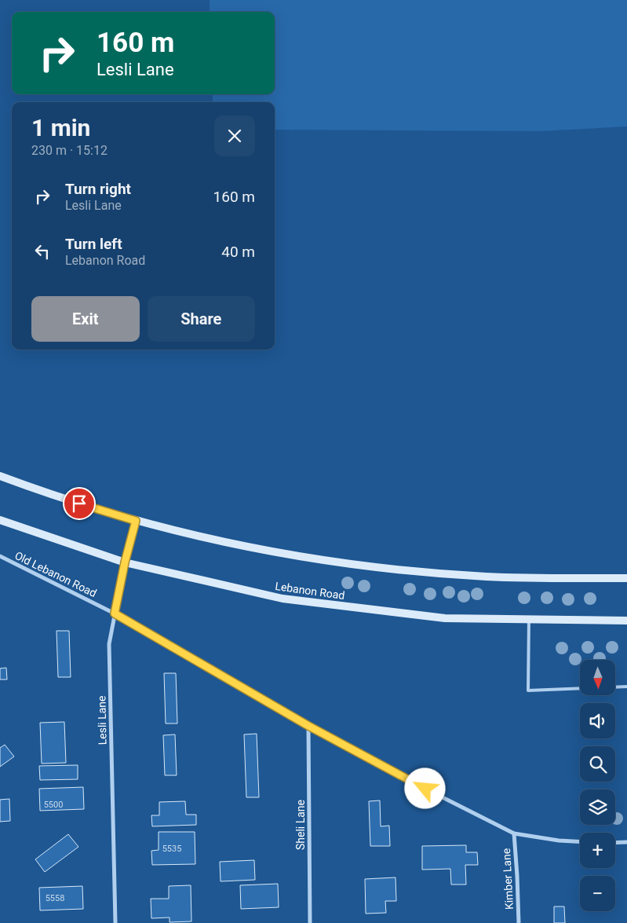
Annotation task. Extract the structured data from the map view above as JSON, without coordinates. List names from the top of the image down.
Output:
{
  "streets": {
    "main road": ["Lebanon Road"],
    "street": [
      "Old Lebanon Road",
      "Lesli Lane",
      "Sheli Lane",
      "Kimber Lane"
    ]
  },
  "crossings": [
    ["Old Lebanon Road", "Lesli Lane"],
    ["Old Lebanon Road", "Sheli Lane"],
    ["Old Lebanon Road", "Kimber Lane"],
    ["Lebanon Road", "Lesli Lane"]
  ],
  "house_numbers": ["5500", "5535", "5558"],
  "north": "bottom",
  "page": {
    "turn": ["160 m", "Lesli Lane"],
    "heading": ["1 min", "230 m · 15:12"],
    "list": [
      {
        "name": "Turn right",
        "note": "Lesli Lane",
        "value": "160 m"
      },
      {
        "name": "Turn left",
        "note": "Lebanon Road",
        "value": "40 m"
      }
    ],
    "buttons": ["Exit", "Share"],
    "map_buttons": ["+", "−"]
  }
}
